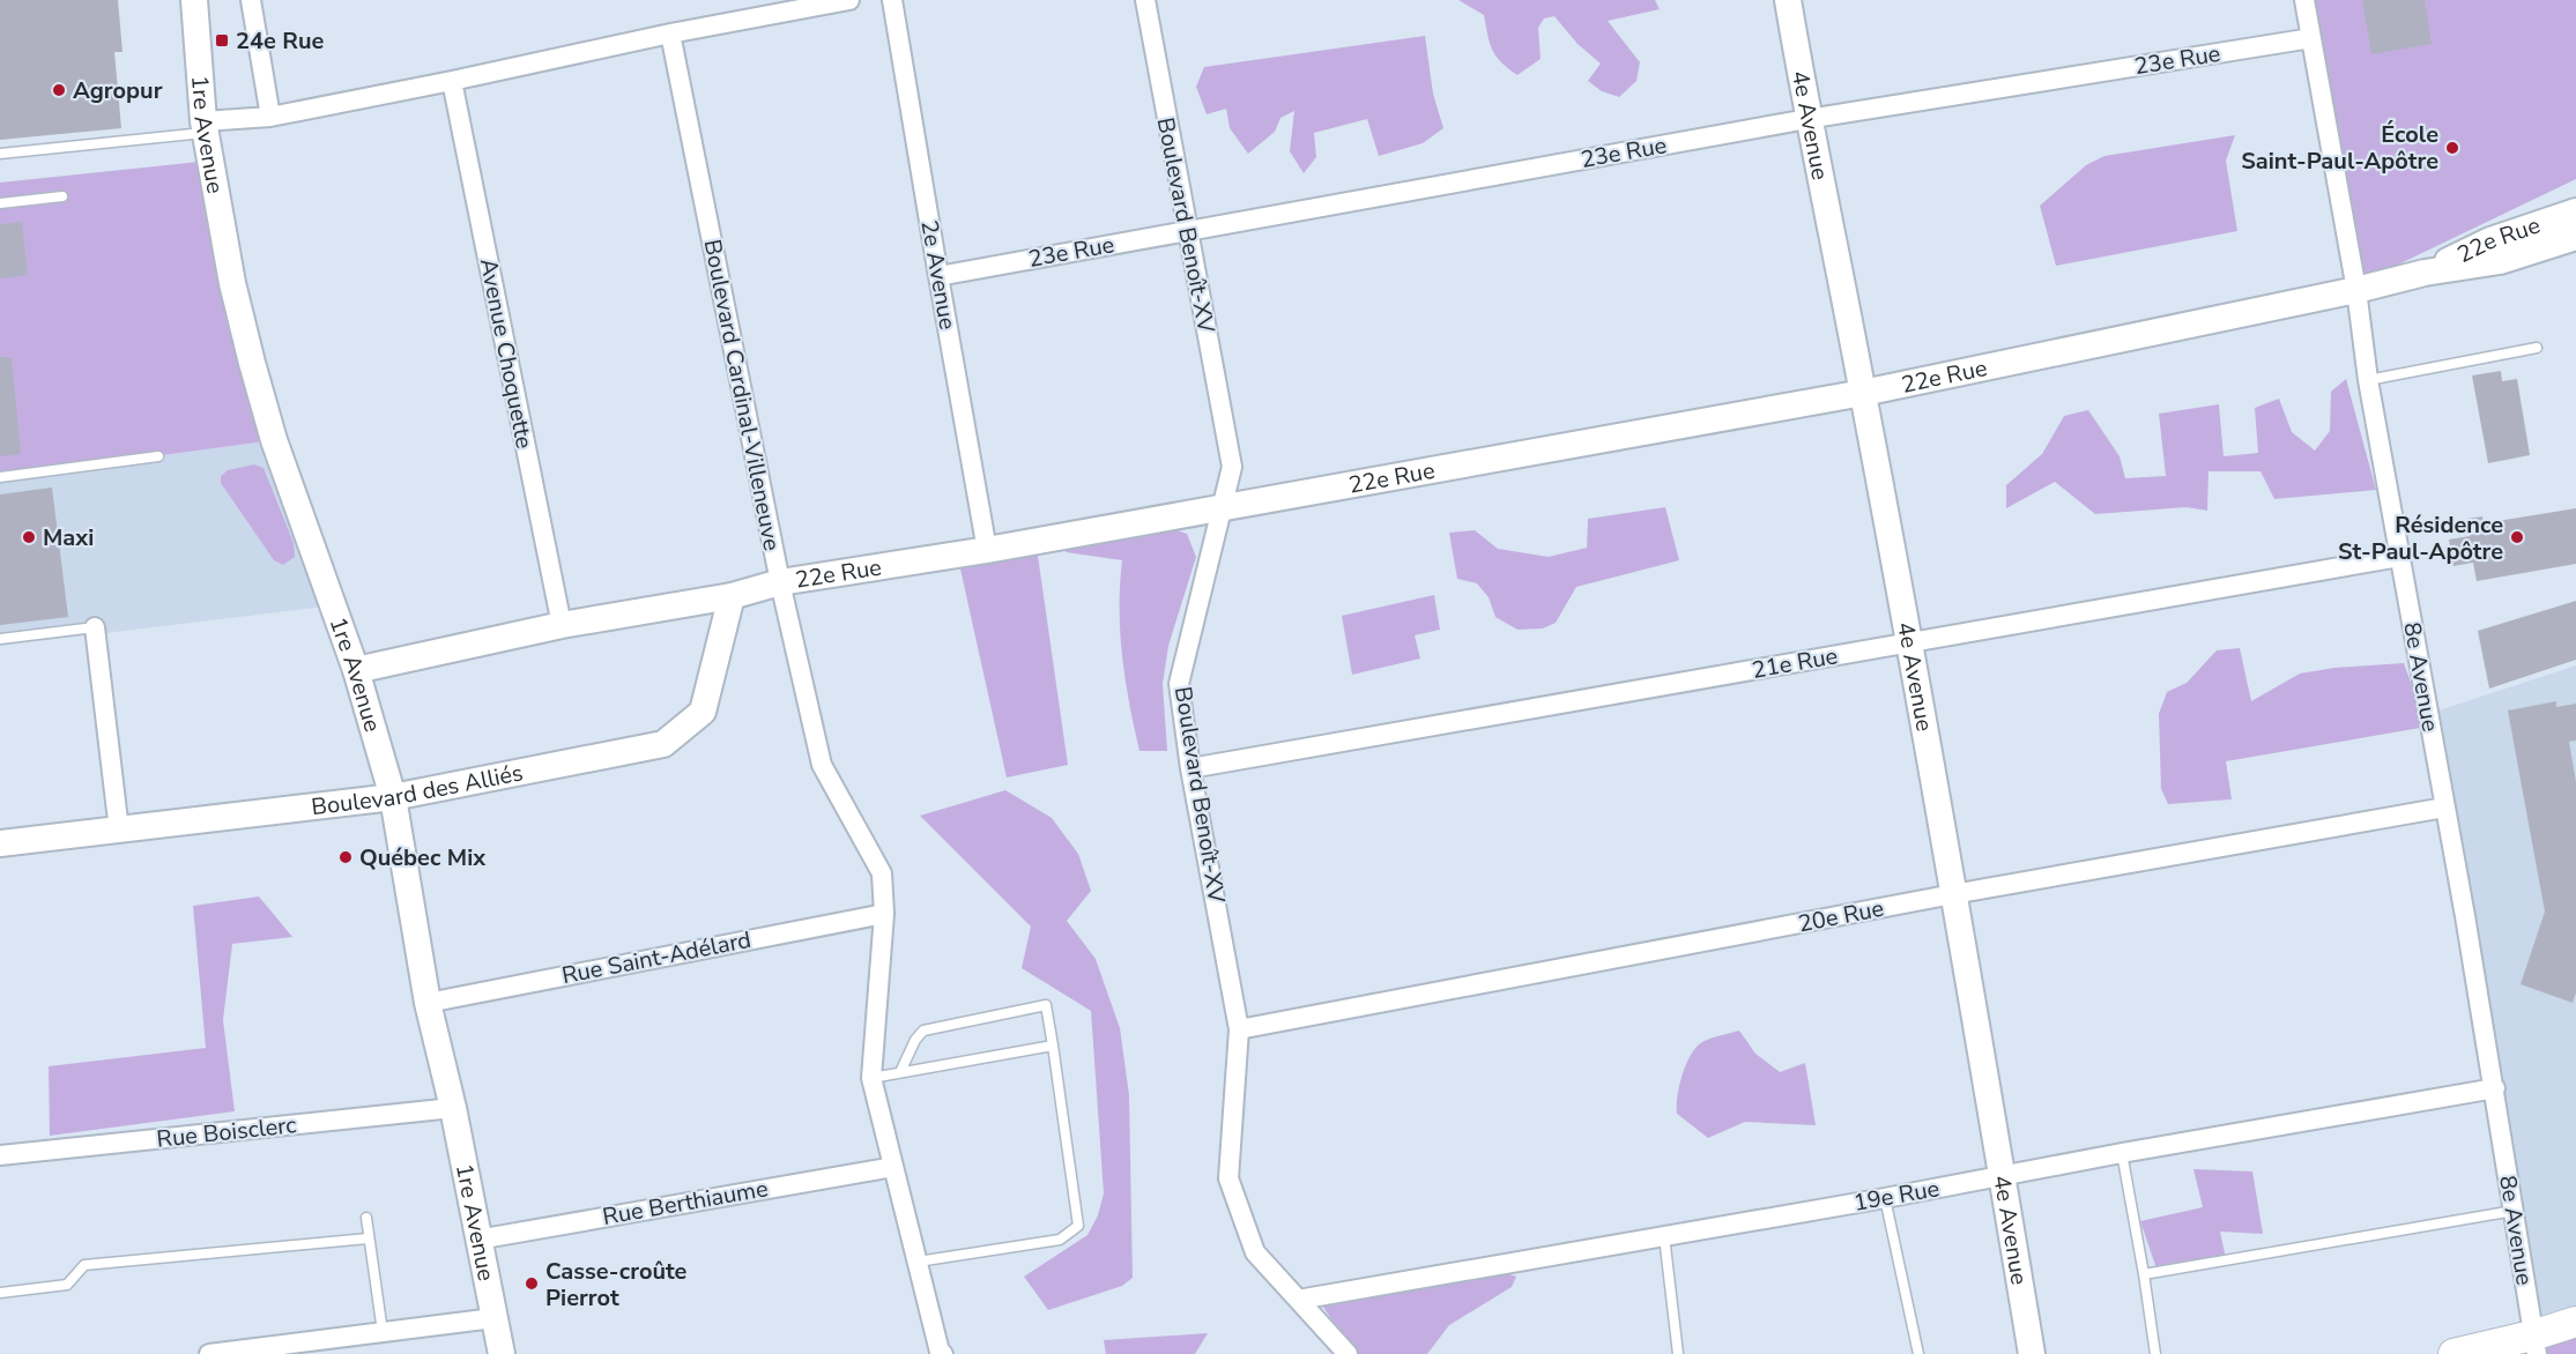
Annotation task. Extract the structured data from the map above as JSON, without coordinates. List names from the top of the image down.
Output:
{
  "streets": {
    "street": [
      "23e Rue",
      "4e Avenue",
      "1re Avenue",
      "Boulevard Benoît-XV",
      "22e Rue",
      "2e Avenue",
      "Avenue Choquette",
      "Boulevard Cardinal-Villeneuve",
      "21e Rue",
      "8e Avenue",
      "Boulevard des Alliés",
      "20e Rue",
      "Rue Saint-Adélard",
      "Rue Boisclerc",
      "19e Rue",
      "Rue Berthiaume"
    ]
  },
  "crossings": [
    ["23e Rue", "4e Avenue"],
    ["23e Rue", "Boulevard Benoît-XV"],
    ["23e Rue", "2e Avenue"],
    ["23e Rue", "8e Avenue"],
    ["4e Avenue", "22e Rue"],
    ["4e Avenue", "21e Rue"],
    ["4e Avenue", "20e Rue"],
    ["4e Avenue", "19e Rue"],
    ["1re Avenue", "22e Rue"],
    ["1re Avenue", "Boulevard des Alliés"],
    ["1re Avenue", "Rue Saint-Adélard"],
    ["1re Avenue", "Rue Boisclerc"],
    ["1re Avenue", "Rue Berthiaume"],
    ["Boulevard Benoît-XV", "22e Rue"],
    ["Boulevard Benoît-XV", "21e Rue"],
    ["Boulevard Benoît-XV", "20e Rue"],
    ["Boulevard Benoît-XV", "19e Rue"],
    ["22e Rue", "2e Avenue"],
    ["22e Rue", "Avenue Choquette"],
    ["22e Rue", "Boulevard Cardinal-Villeneuve"],
    ["22e Rue", "8e Avenue"],
    ["22e Rue", "Boulevard des Alliés"],
    ["Boulevard Cardinal-Villeneuve", "Rue Saint-Adélard"],
    ["Boulevard Cardinal-Villeneuve", "Rue Berthiaume"],
    ["21e Rue", "8e Avenue"],
    ["8e Avenue", "20e Rue"],
    ["8e Avenue", "19e Rue"]
  ],
  "places": {
    "transit": ["24e Rue"],
    "other": [
      "Agropur",
      "École Saint-Paul-Apôtre",
      "Maxi",
      "Résidence St-Paul-Apôtre",
      "Québec Mix",
      "Casse-croûte Pierrot"
    ]
  }
}
